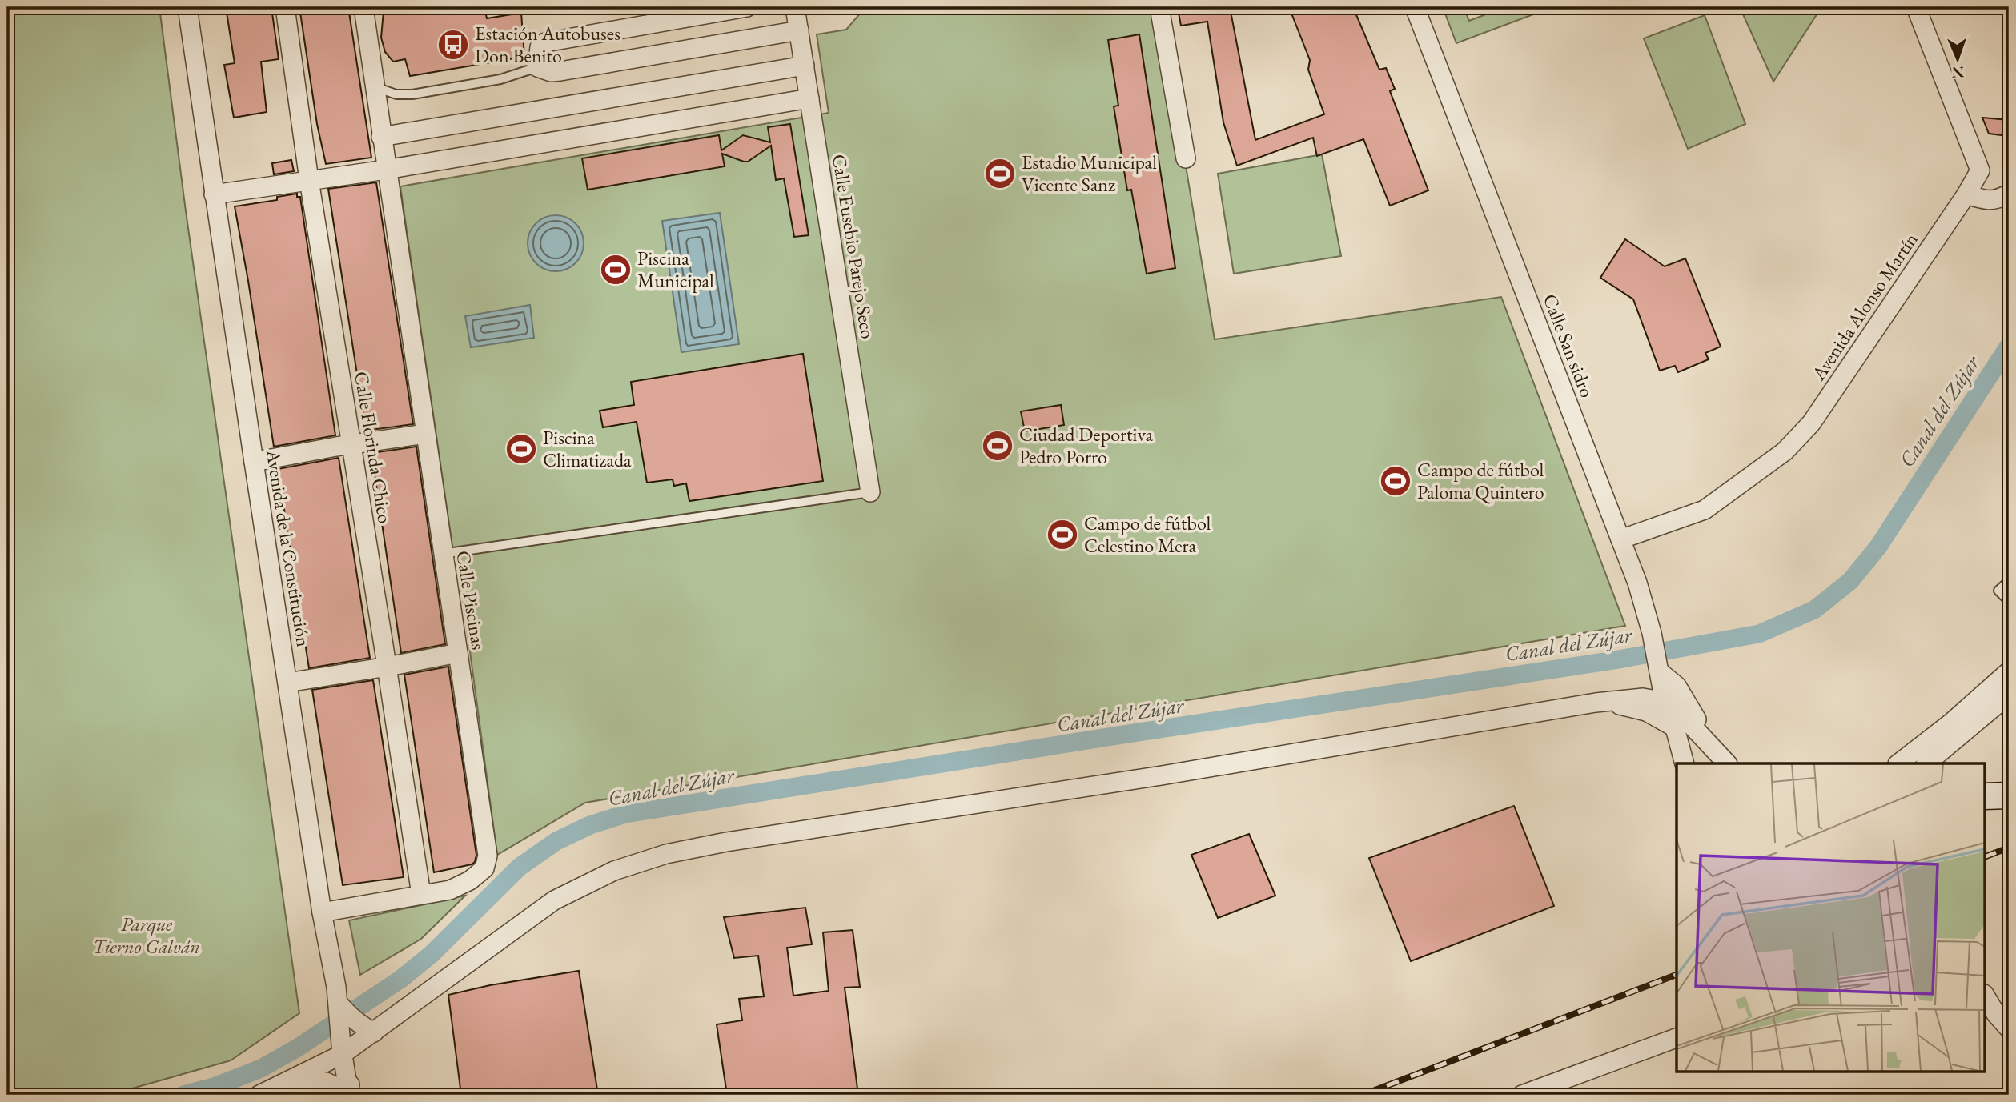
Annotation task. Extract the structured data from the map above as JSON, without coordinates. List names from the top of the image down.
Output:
{
  "streets": {
    "street": [
      "Calle Eusebio Parejo Seco",
      "Avenida Alonso Martín",
      "Calle San sidro",
      "Calle Florinda Chico",
      "Avenida de la Constitución",
      "Calle Piscinas"
    ]
  },
  "crossings": [
    ["Avenida Alonso Martín", "Calle San sidro"],
    ["Calle Florinda Chico", "Calle Piscinas"],
    ["Avenida de la Constitución", "Calle Piscinas"]
  ],
  "water": ["Canal del Zújar"],
  "parks": ["Parque Tierno Galván"],
  "places": {
    "bus stop": ["Estación Autobuses Don Benito"],
    "sports": [
      "Estadio Municipal Vicente Sanz",
      "Piscina Municipal",
      "Ciudad Deportiva Pedro Porro",
      "Piscina Climatizada",
      "Campo de fútbol Paloma Quintero",
      "Campo de fútbol Celestino Mera"
    ]
  },
  "north": "bottom"
}
